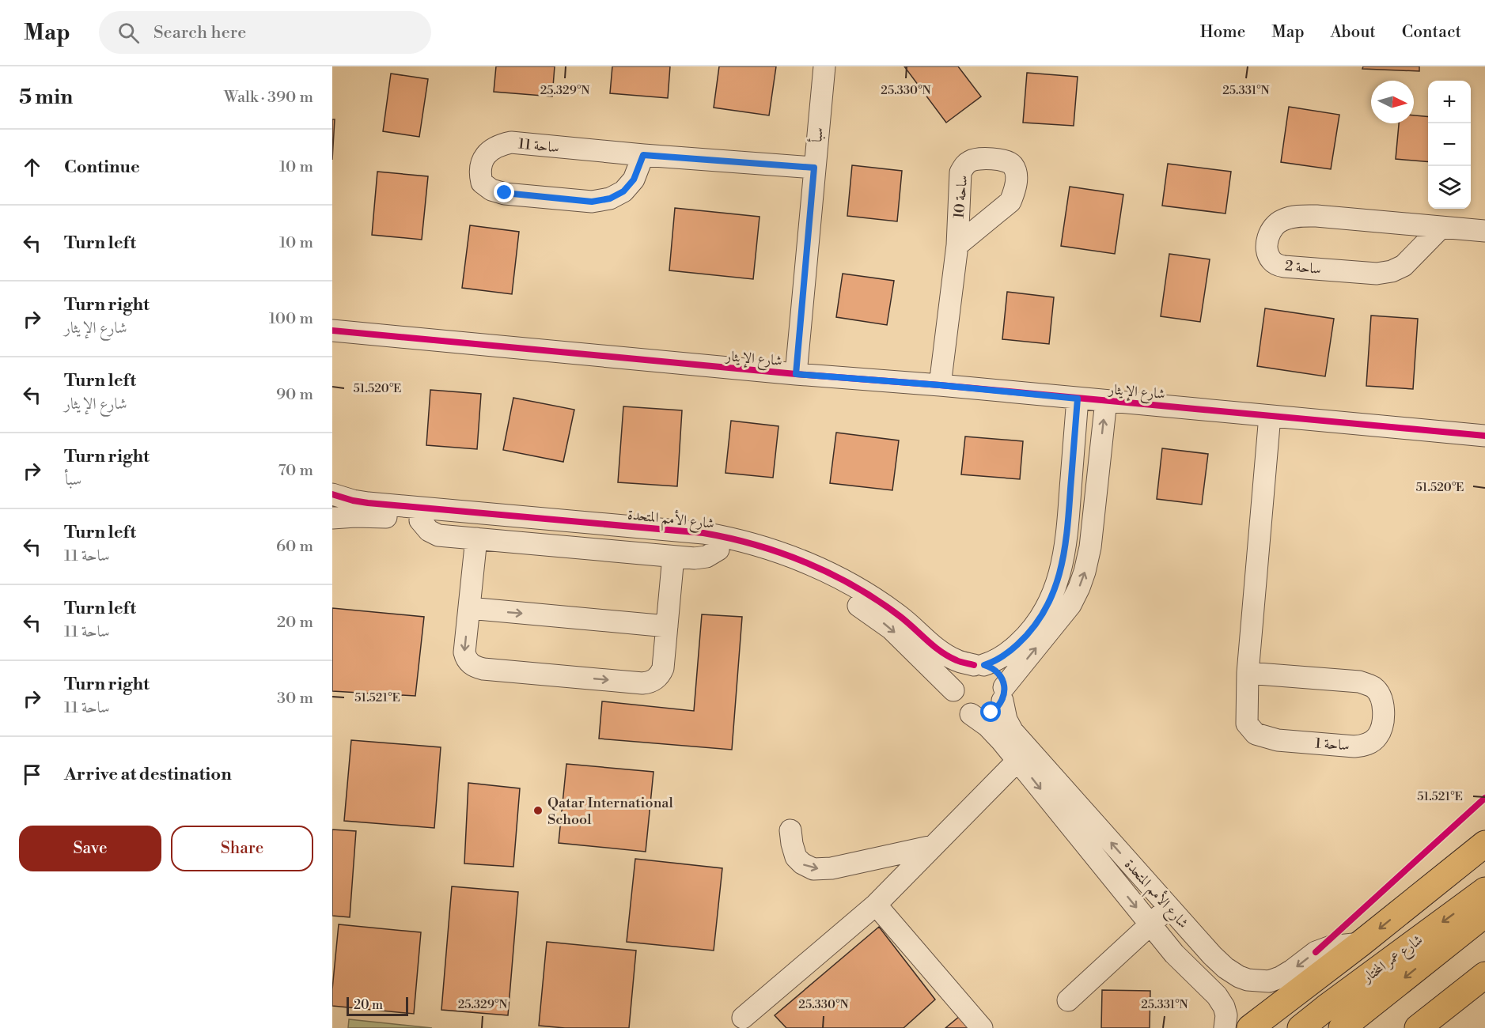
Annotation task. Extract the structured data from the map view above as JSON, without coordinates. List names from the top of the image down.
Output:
{
  "streets": {
    "main road": ["شارع عمر المختار"],
    "street": [
      "سبأ",
      "ساحة 11",
      "ساحة 2",
      "شارع الإيثار",
      "شارع الأمم المتحدة",
      "ساحة 1"
    ]
  },
  "crossings": [
    ["سبأ", "ساحة 11"],
    ["سبأ", "شارع الإيثار"],
    ["شارع الإيثار", "شارع الأمم المتحدة"],
    ["شارع الإيثار", "ساحة 1"]
  ],
  "places": ["Qatar International School"],
  "scale_bar": "20 m",
  "north": "right",
  "page": {
    "header": "Map",
    "search": "Search here",
    "nav": [
      "Home",
      "Map",
      "About",
      "Contact"
    ],
    "heading": ["5 min", "Walk · 390 m"],
    "map_buttons": ["+", "−"],
    "list": [
      ["Continue", "10 m"],
      ["Turn left", "10 m"],
      ["Turn right", "شارع الإيثار", "100 m"],
      ["Turn left", "شارع الإيثار", "90 m"],
      ["Turn right", "سبأ", "70 m"],
      ["Turn left", "ساحة 11", "60 m"],
      ["Turn left", "ساحة 11", "20 m"],
      ["Turn right", "ساحة 11", "30 m"],
      "Arrive at destination"
    ],
    "buttons": ["Save", "Share"],
    "scale": "20 m"
  },
  "coordinates": [
    "25.329°N",
    "25.331°N",
    "25.330°N",
    "51.520°E",
    "51.521°E"
  ]
}
